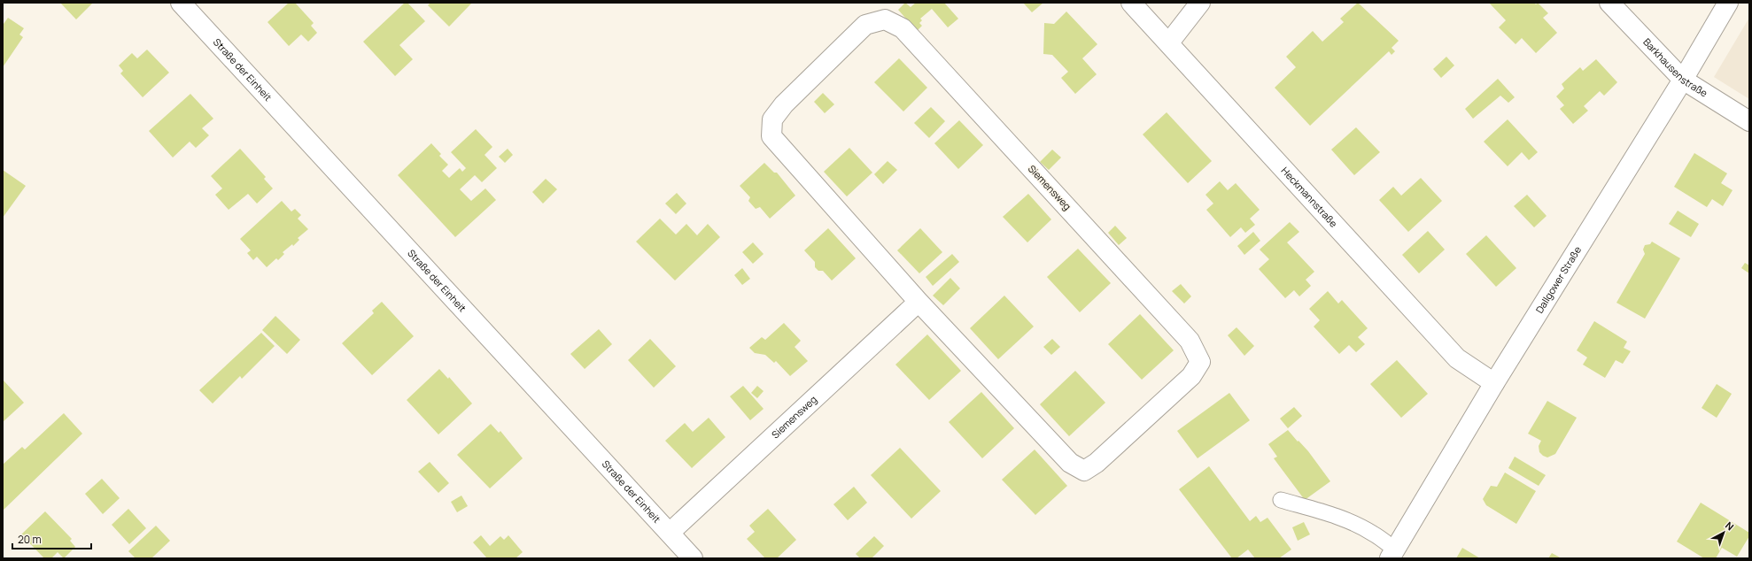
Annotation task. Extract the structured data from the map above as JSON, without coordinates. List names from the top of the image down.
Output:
{
  "streets": {
    "street": [
      "Barkhausenstraße",
      "Straße der Einheit",
      "Siemensweg",
      "Heckmannstraße",
      "Dallgower Straße"
    ]
  },
  "crossings": [
    ["Barkhausenstraße", "Dallgower Straße"],
    ["Straße der Einheit", "Siemensweg"],
    ["Heckmannstraße", "Dallgower Straße"]
  ],
  "scale_bar": "20 m",
  "north": "top right"
}
